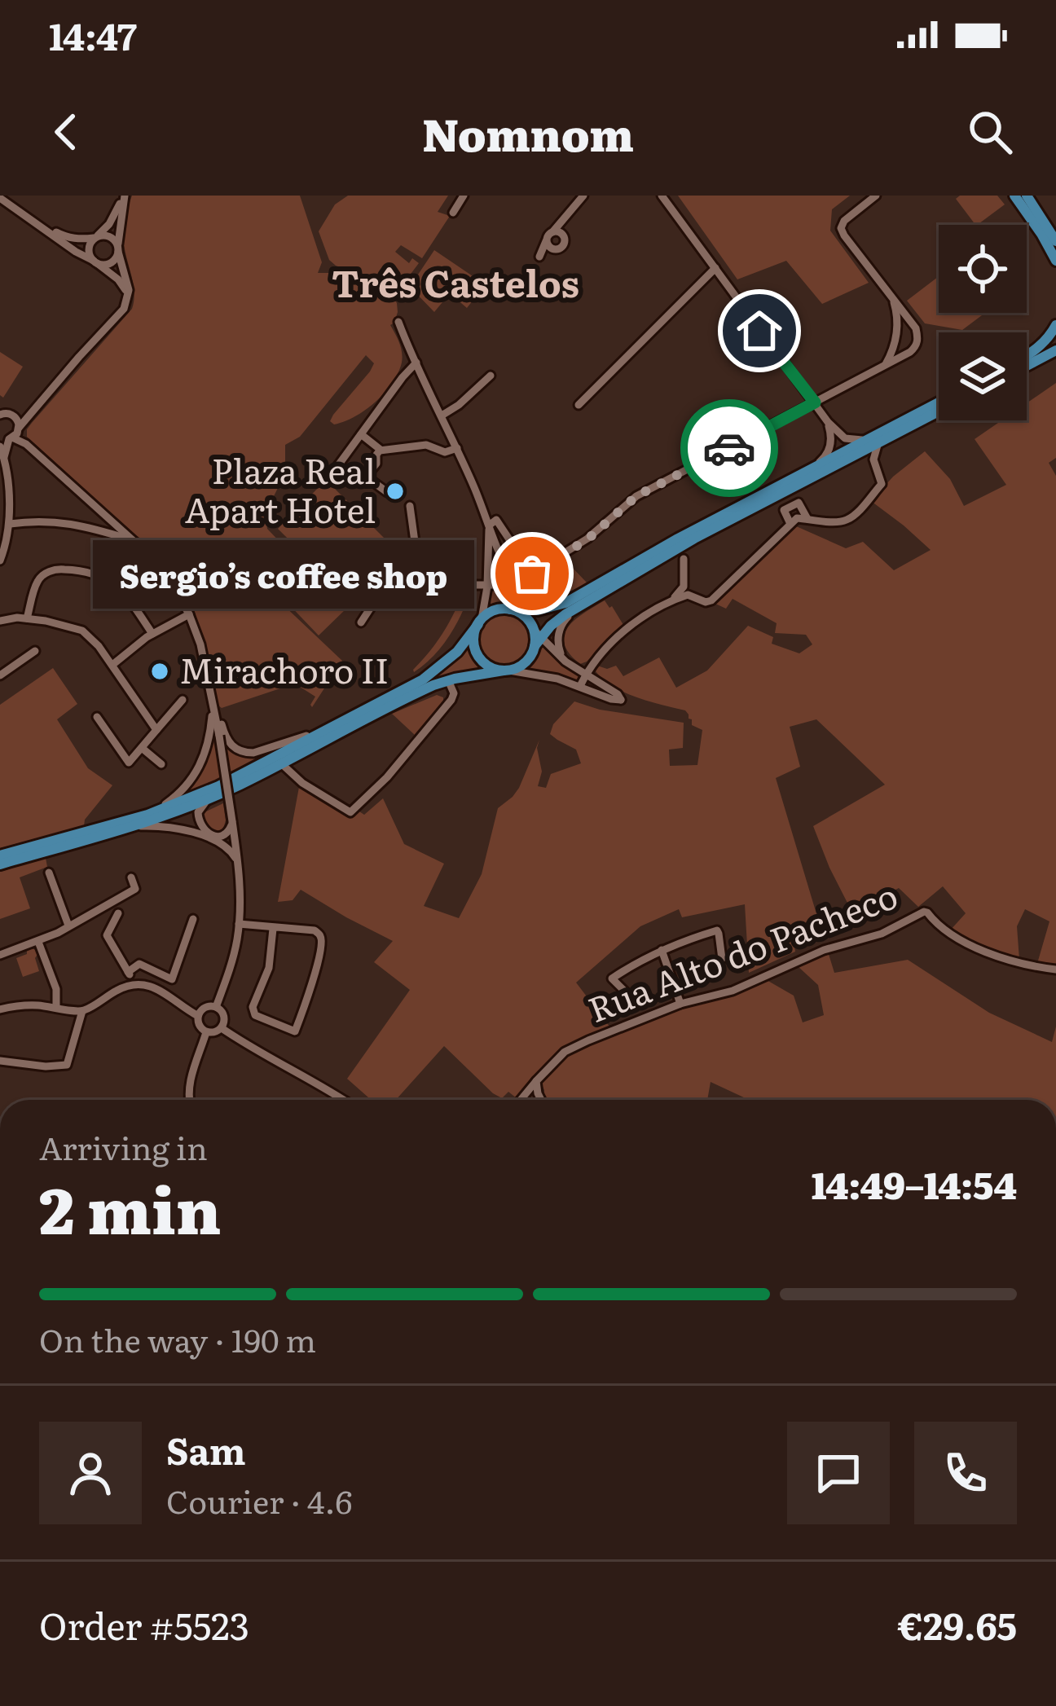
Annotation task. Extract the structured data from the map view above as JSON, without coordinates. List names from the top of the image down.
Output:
{
  "streets": {
    "street": ["Rua Alto do Pacheco"]
  },
  "districts": ["Três Castelos"],
  "places": ["Plaza Real Apart Hotel", "Sergio’s coffee shop", "Mirachoro II"],
  "page": {
    "status": "14:47",
    "header": "Nomnom",
    "bubble": "Sergio’s coffee shop",
    "heading": ["2 min", "Arriving in", "14:49–14:54"],
    "panel": [
      "Sam",
      "Courier · 4.6",
      "Order #5523",
      "€29.65"
    ],
    "bar": "On the way · 190 m"
  }
}
